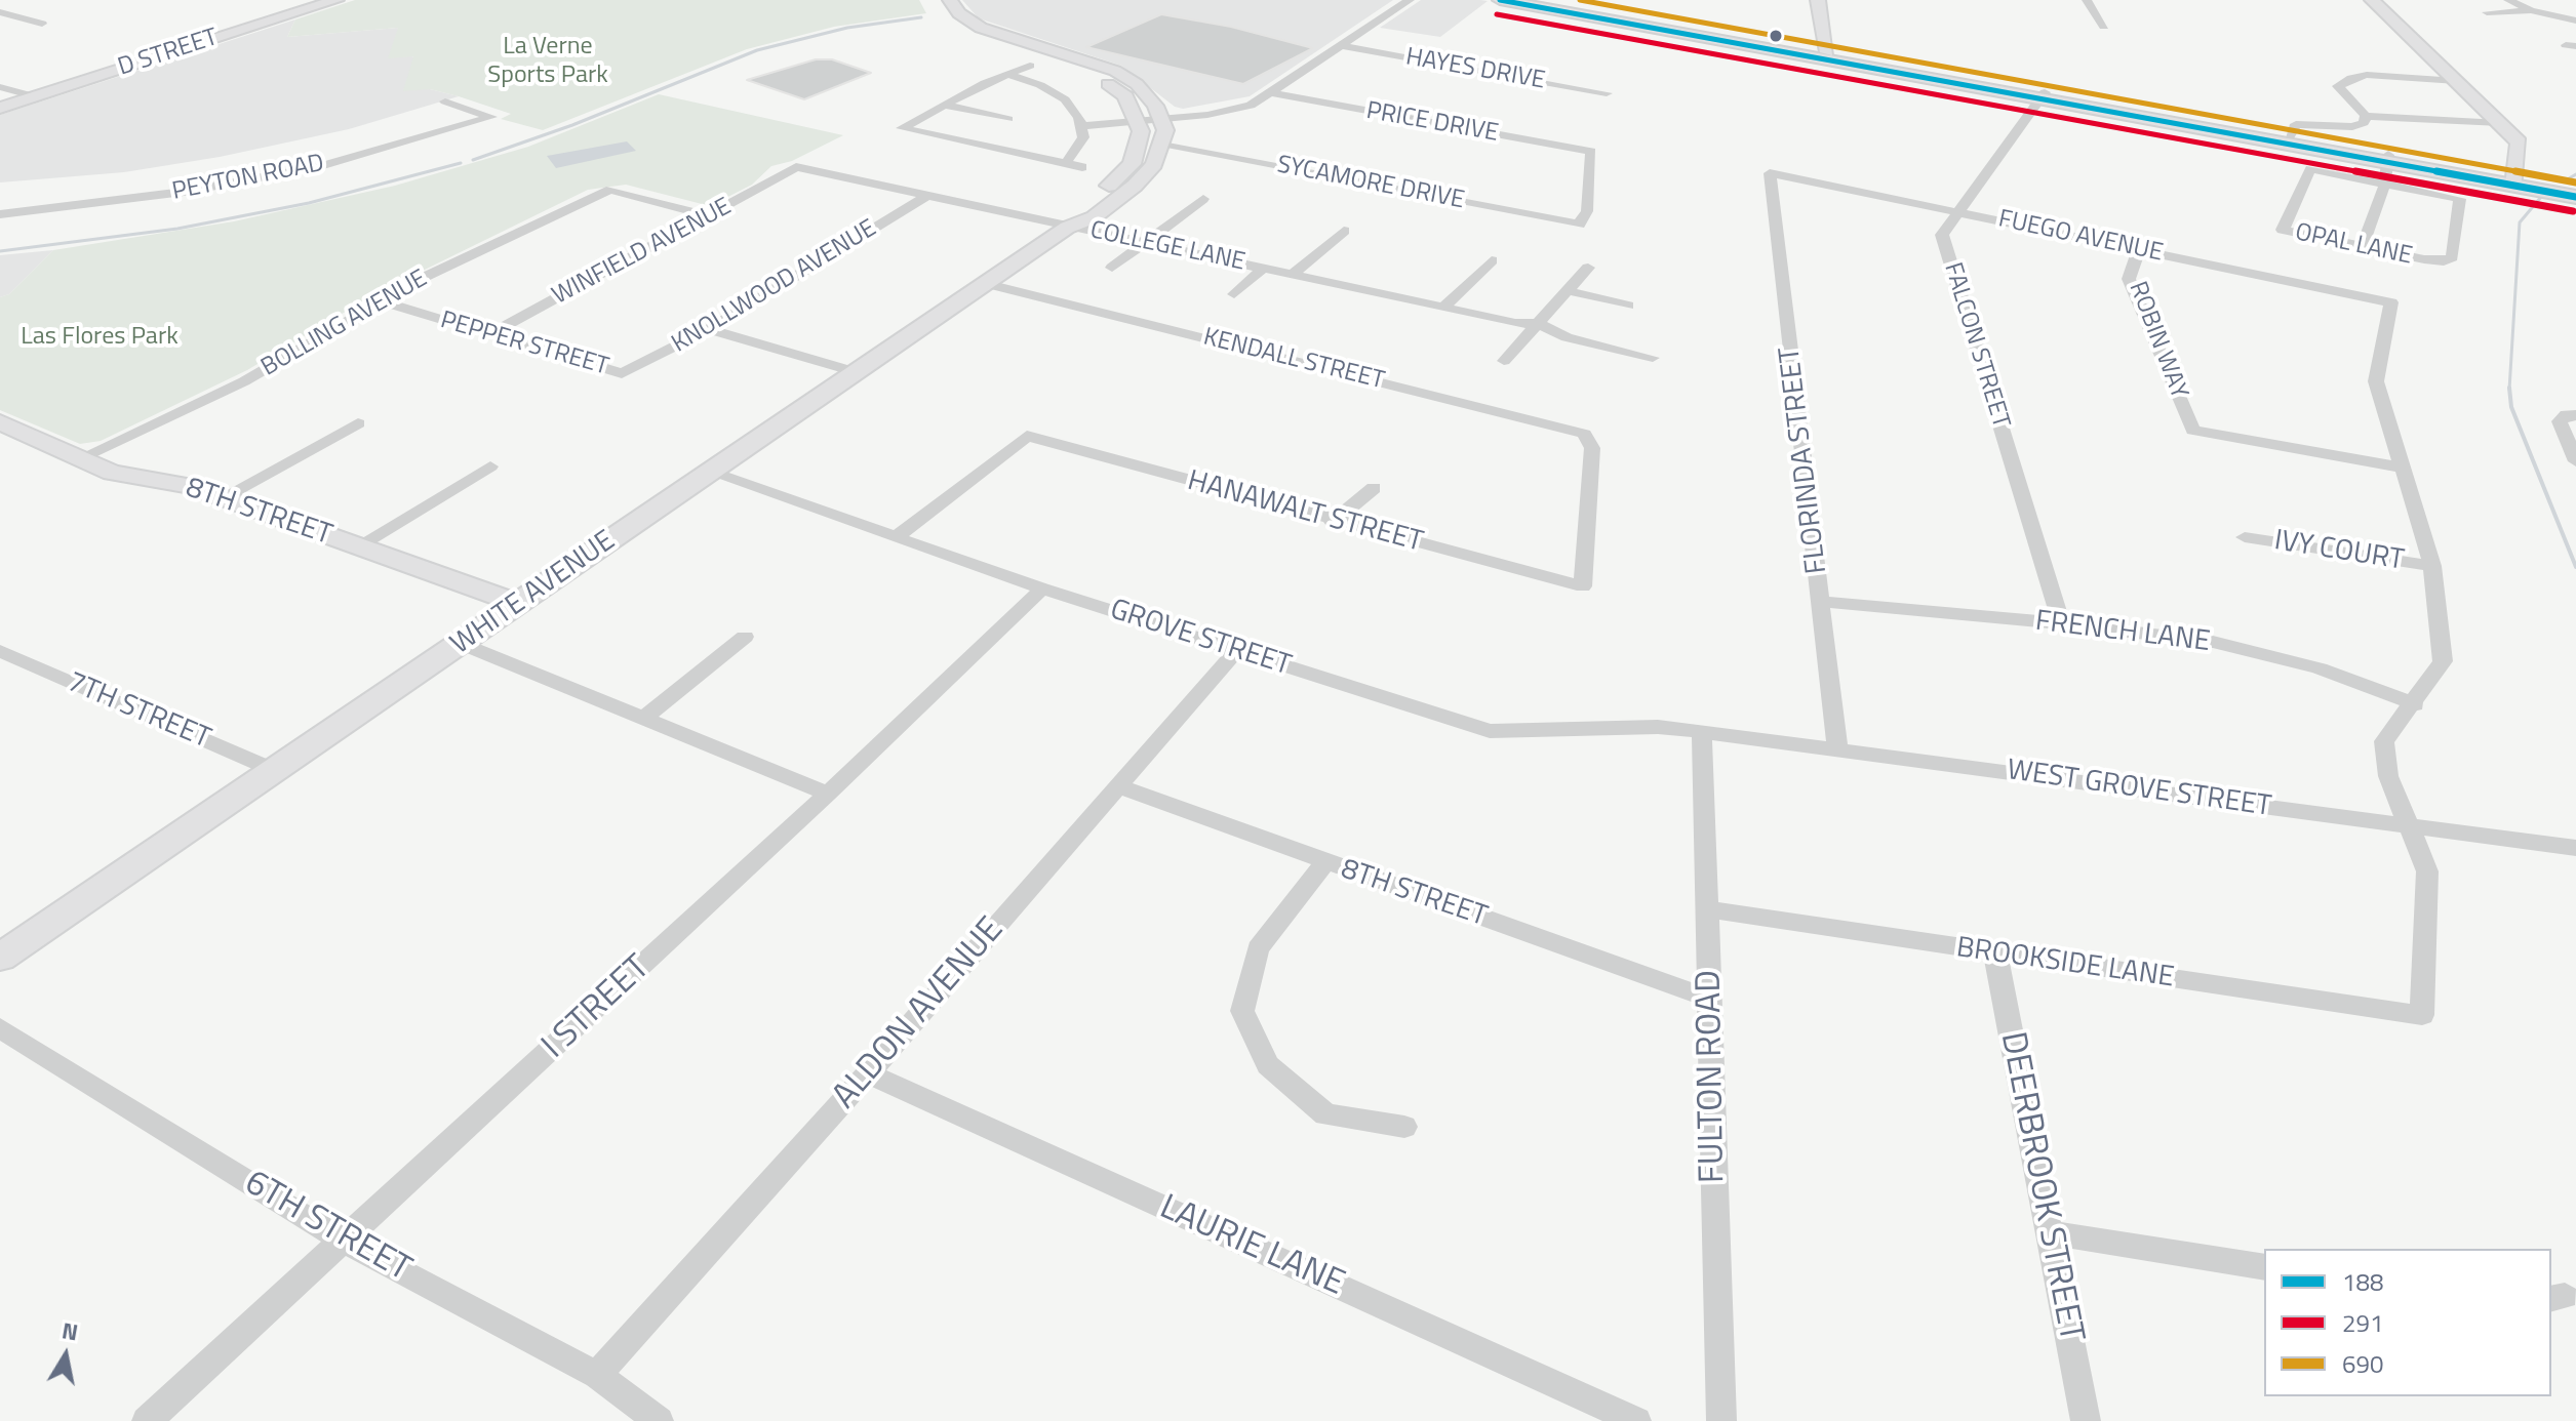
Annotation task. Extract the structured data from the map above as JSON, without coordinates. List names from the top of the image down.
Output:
{
  "streets": {
    "main road": ["D STREET", "8TH STREET", "WHITE AVENUE"],
    "street": [
      "HAYES DRIVE",
      "PRICE DRIVE",
      "PEYTON ROAD",
      "SYCAMORE DRIVE",
      "FUEGO AVENUE",
      "OPAL LANE",
      "COLLEGE LANE",
      "WINFIELD AVENUE",
      "KNOLLWOOD AVENUE",
      "BOLLING AVENUE",
      "ROBIN WAY",
      "PEPPER STREET",
      "FALCON STREET",
      "KENDALL STREET",
      "FLORINDA STREET",
      "HANAWALT STREET",
      "IVY COURT",
      "FRENCH LANE",
      "GROVE STREET",
      "7TH STREET",
      "WEST GROVE STREET",
      "BROOKSIDE LANE",
      "I STREET",
      "ALDON AVENUE",
      "FULTON ROAD",
      "DEERBROOK STREET",
      "6TH STREET",
      "LAURIE LANE"
    ]
  },
  "crossings": [
    ["PRICE DRIVE", "SYCAMORE DRIVE"],
    ["SYCAMORE DRIVE", "WHITE AVENUE"],
    ["FUEGO AVENUE", "ROBIN WAY"],
    ["FUEGO AVENUE", "FALCON STREET"],
    ["FUEGO AVENUE", "FLORINDA STREET"],
    ["COLLEGE LANE", "WINFIELD AVENUE"],
    ["COLLEGE LANE", "KNOLLWOOD AVENUE"],
    ["COLLEGE LANE", "WHITE AVENUE"],
    ["WINFIELD AVENUE", "BOLLING AVENUE"],
    ["WINFIELD AVENUE", "PEPPER STREET"],
    ["KNOLLWOOD AVENUE", "PEPPER STREET"],
    ["BOLLING AVENUE", "PEPPER STREET"],
    ["BOLLING AVENUE", "8TH STREET"],
    ["FALCON STREET", "FRENCH LANE"],
    ["KENDALL STREET", "HANAWALT STREET"],
    ["KENDALL STREET", "WHITE AVENUE"],
    ["FLORINDA STREET", "FRENCH LANE"],
    ["FLORINDA STREET", "WEST GROVE STREET"],
    ["8TH STREET", "WHITE AVENUE"],
    ["8TH STREET", "ALDON AVENUE"],
    ["8TH STREET", "FULTON ROAD"],
    ["HANAWALT STREET", "GROVE STREET"],
    ["WHITE AVENUE", "GROVE STREET"],
    ["WHITE AVENUE", "7TH STREET"],
    ["GROVE STREET", "WEST GROVE STREET"],
    ["GROVE STREET", "I STREET"],
    ["GROVE STREET", "ALDON AVENUE"],
    ["GROVE STREET", "FULTON ROAD"],
    ["WEST GROVE STREET", "BROOKSIDE LANE"],
    ["WEST GROVE STREET", "FULTON ROAD"],
    ["BROOKSIDE LANE", "FULTON ROAD"],
    ["BROOKSIDE LANE", "DEERBROOK STREET"],
    ["I STREET", "6TH STREET"],
    ["ALDON AVENUE", "6TH STREET"],
    ["ALDON AVENUE", "LAURIE LANE"]
  ],
  "parks": ["La Verne Sports Park", "Las Flores Park"],
  "lines": ["transit line 188", "transit line 690", "transit line 291"],
  "legend": ["188", "291", "690"],
  "north": "top"
}
